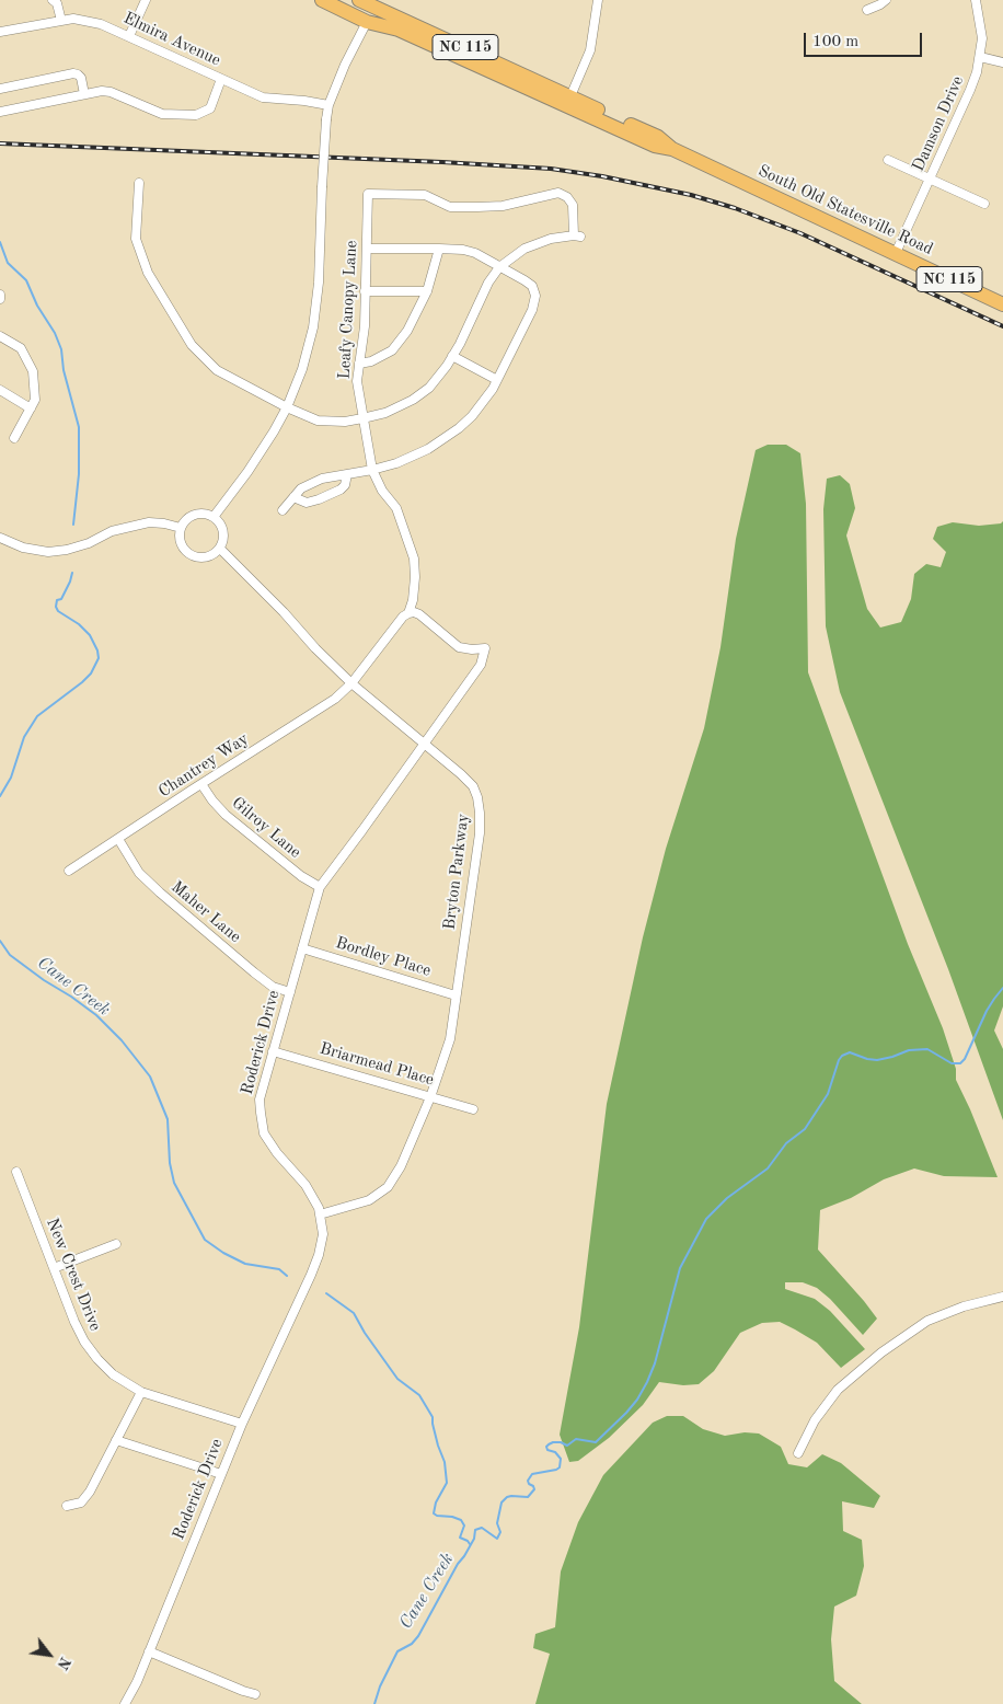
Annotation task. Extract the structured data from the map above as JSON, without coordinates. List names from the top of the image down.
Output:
{
  "streets": {
    "main road": ["NC 115", "South Old Statesville Road"],
    "street": [
      "Elmira Avenue",
      "Damson Drive",
      "Leafy Canopy Lane",
      "Chantrey Way",
      "Gilroy Lane",
      "Bryton Parkway",
      "Maher Lane",
      "Bordley Place",
      "Roderick Drive",
      "Briarmead Place",
      "New Crest Drive"
    ]
  },
  "crossings": [
    ["Damson Drive", "South Old Statesville Road"],
    ["Leafy Canopy Lane", "Chantrey Way"],
    ["Leafy Canopy Lane", "Roderick Drive"],
    ["Chantrey Way", "Gilroy Lane"],
    ["Chantrey Way", "Bryton Parkway"],
    ["Chantrey Way", "Maher Lane"],
    ["Chantrey Way", "Roderick Drive"],
    ["Gilroy Lane", "Roderick Drive"],
    ["Bryton Parkway", "Bordley Place"],
    ["Bryton Parkway", "Roderick Drive"],
    ["Bryton Parkway", "Briarmead Place"],
    ["Maher Lane", "Roderick Drive"],
    ["Bordley Place", "Roderick Drive"],
    ["Roderick Drive", "Briarmead Place"],
    ["Roderick Drive", "New Crest Drive"]
  ],
  "water": ["Cane Creek"],
  "scale_bar": "100 m",
  "north": "bottom right"
}
